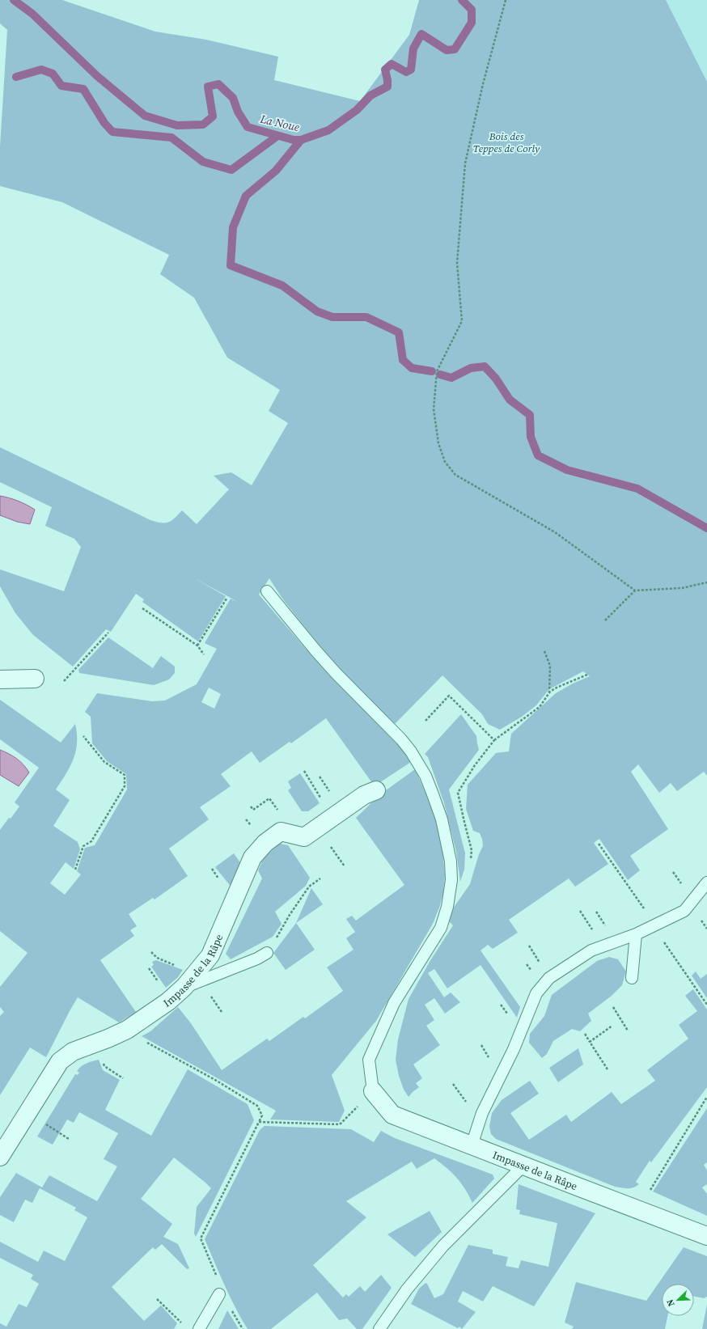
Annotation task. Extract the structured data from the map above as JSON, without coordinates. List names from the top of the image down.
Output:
{
  "streets": {
    "street": ["Impasse de la Râpe"]
  },
  "water": ["La Noue"],
  "parks": ["Bois des Teppes de Corly"],
  "north": "bottom left"
}
